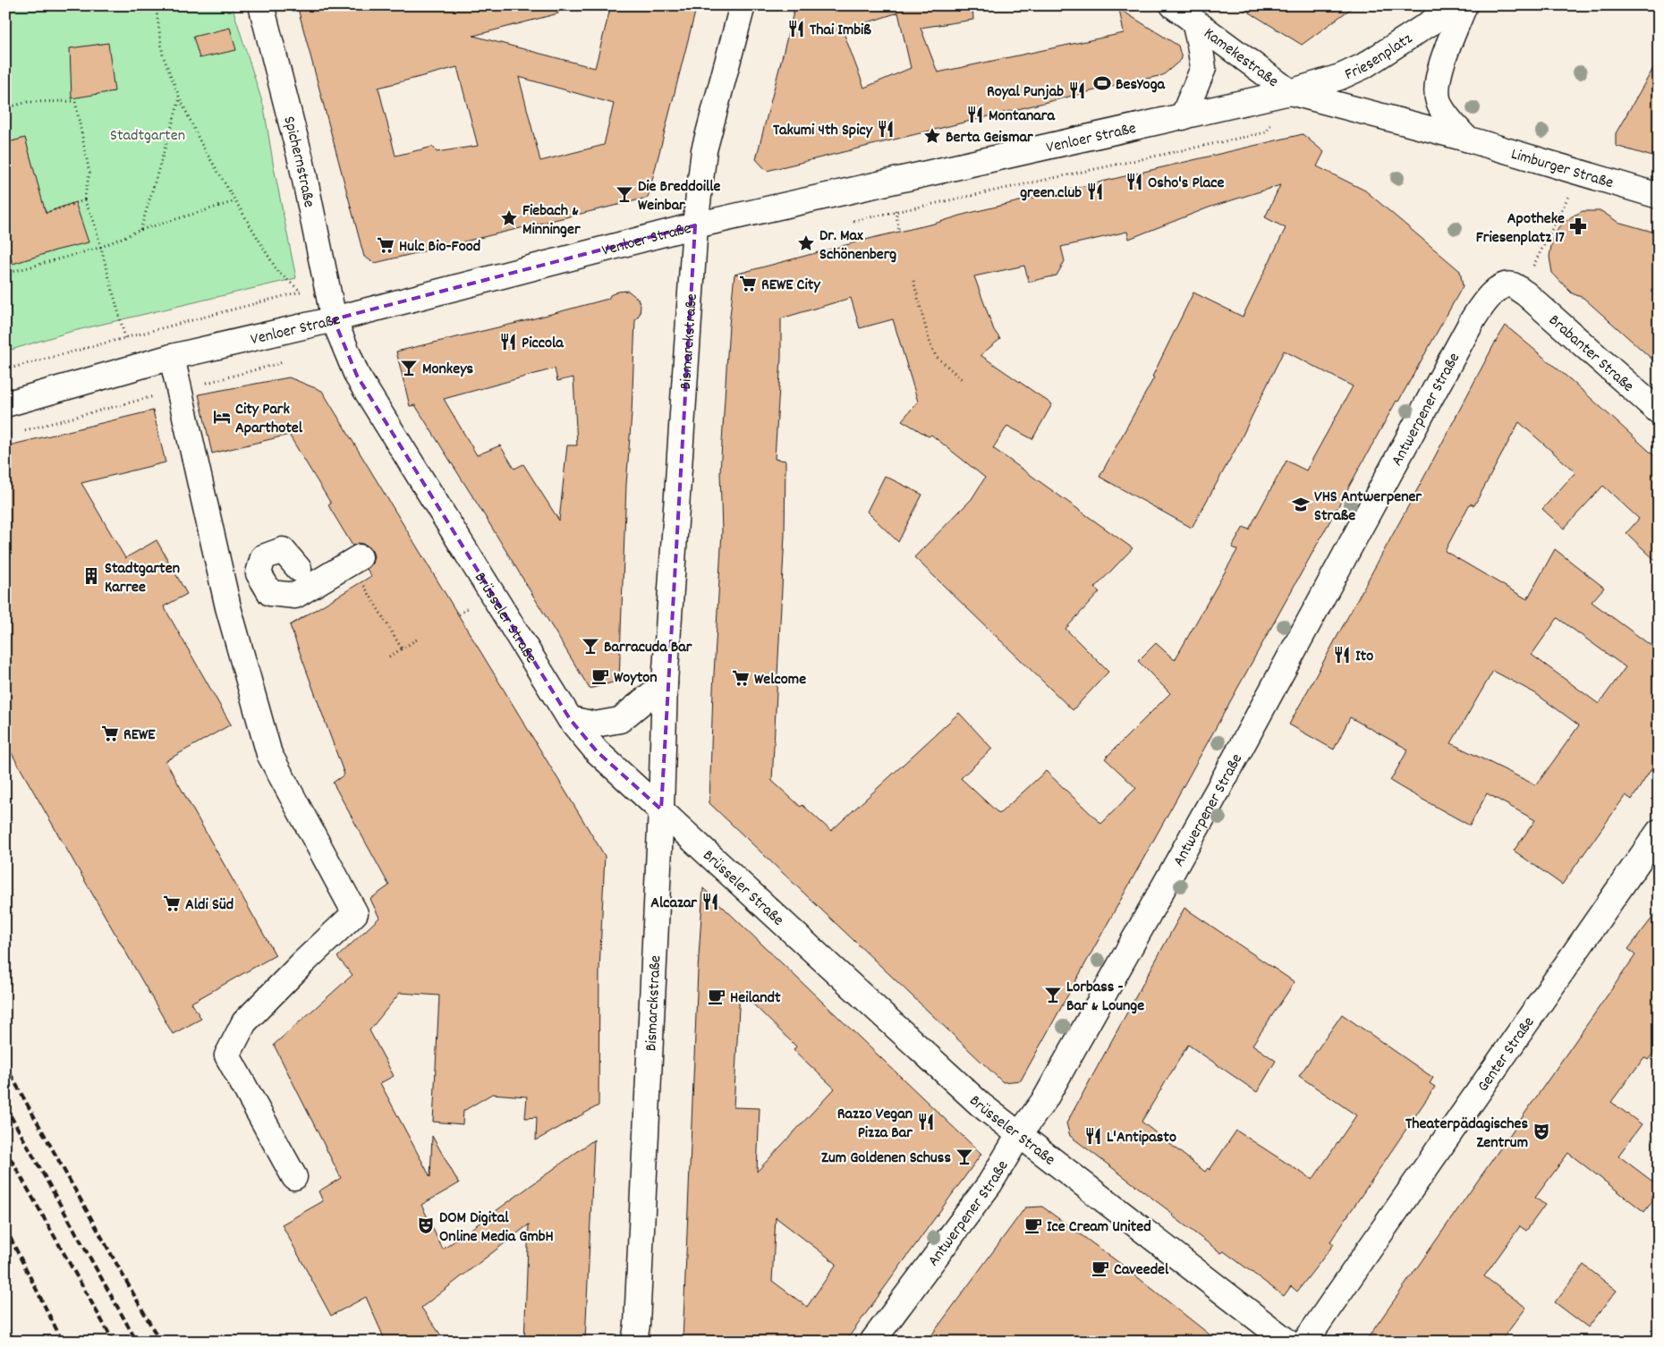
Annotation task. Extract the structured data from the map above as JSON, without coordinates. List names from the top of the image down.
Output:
{
  "streets": {
    "street": [
      "Friesenplatz",
      "Kamekestraße",
      "Venloer Straße",
      "Spichernstraße",
      "Limburger Straße",
      "Bismarckstraße",
      "Brabanter Straße",
      "Antwerpener Straße",
      "Brüsseler Straße",
      "Genter Straße"
    ]
  },
  "crossings": [
    ["Friesenplatz", "Kamekestraße"],
    ["Friesenplatz", "Venloer Straße"],
    ["Friesenplatz", "Limburger Straße"],
    ["Kamekestraße", "Venloer Straße"],
    ["Kamekestraße", "Limburger Straße"],
    ["Venloer Straße", "Spichernstraße"],
    ["Venloer Straße", "Limburger Straße"],
    ["Venloer Straße", "Bismarckstraße"],
    ["Venloer Straße", "Brüsseler Straße"],
    ["Spichernstraße", "Brüsseler Straße"],
    ["Bismarckstraße", "Brüsseler Straße"],
    ["Brabanter Straße", "Antwerpener Straße"],
    ["Antwerpener Straße", "Brüsseler Straße"]
  ],
  "parks": ["Stadtgarten"],
  "places": {
    "restaurant": [
      "Thai Imbiß",
      "Royal Punjab",
      "Montanara",
      "Takumi 4th Spicy",
      "Osho's Place",
      "green.club",
      "Piccola",
      "Ito",
      "Alcazar",
      "Razzo Vegan Pizza Bar",
      "L'Antipasto"
    ],
    "sports": ["BesYoga"],
    "place": ["Berta Geismar", "Fiebach & Minninger", "Dr. Max Schönenberg"],
    "bar": [
      "Die Breddoille Weinbar",
      "Monkeys",
      "Barracuda Bar",
      "Lorbass - Bar & Lounge",
      "Zum Goldenen Schuss"
    ],
    "pharmacy": ["Apotheke Friesenplatz 17"],
    "supermarket": [
      "Hulc Bio-Food",
      "REWE City",
      "Welcome",
      "REWE",
      "Aldi Süd"
    ],
    "hotel": ["City Park Aparthotel"],
    "school or university": ["VHS Antwerpener Straße"],
    "building": ["Stadtgarten Karree"],
    "cafe": [
      "Woyton",
      "Heilandt",
      "Ice Cream United",
      "Caveedel"
    ],
    "theatre": ["Theaterpädagisches Zentrum", "DOM Digital Online Media GmbH"]
  }
}
